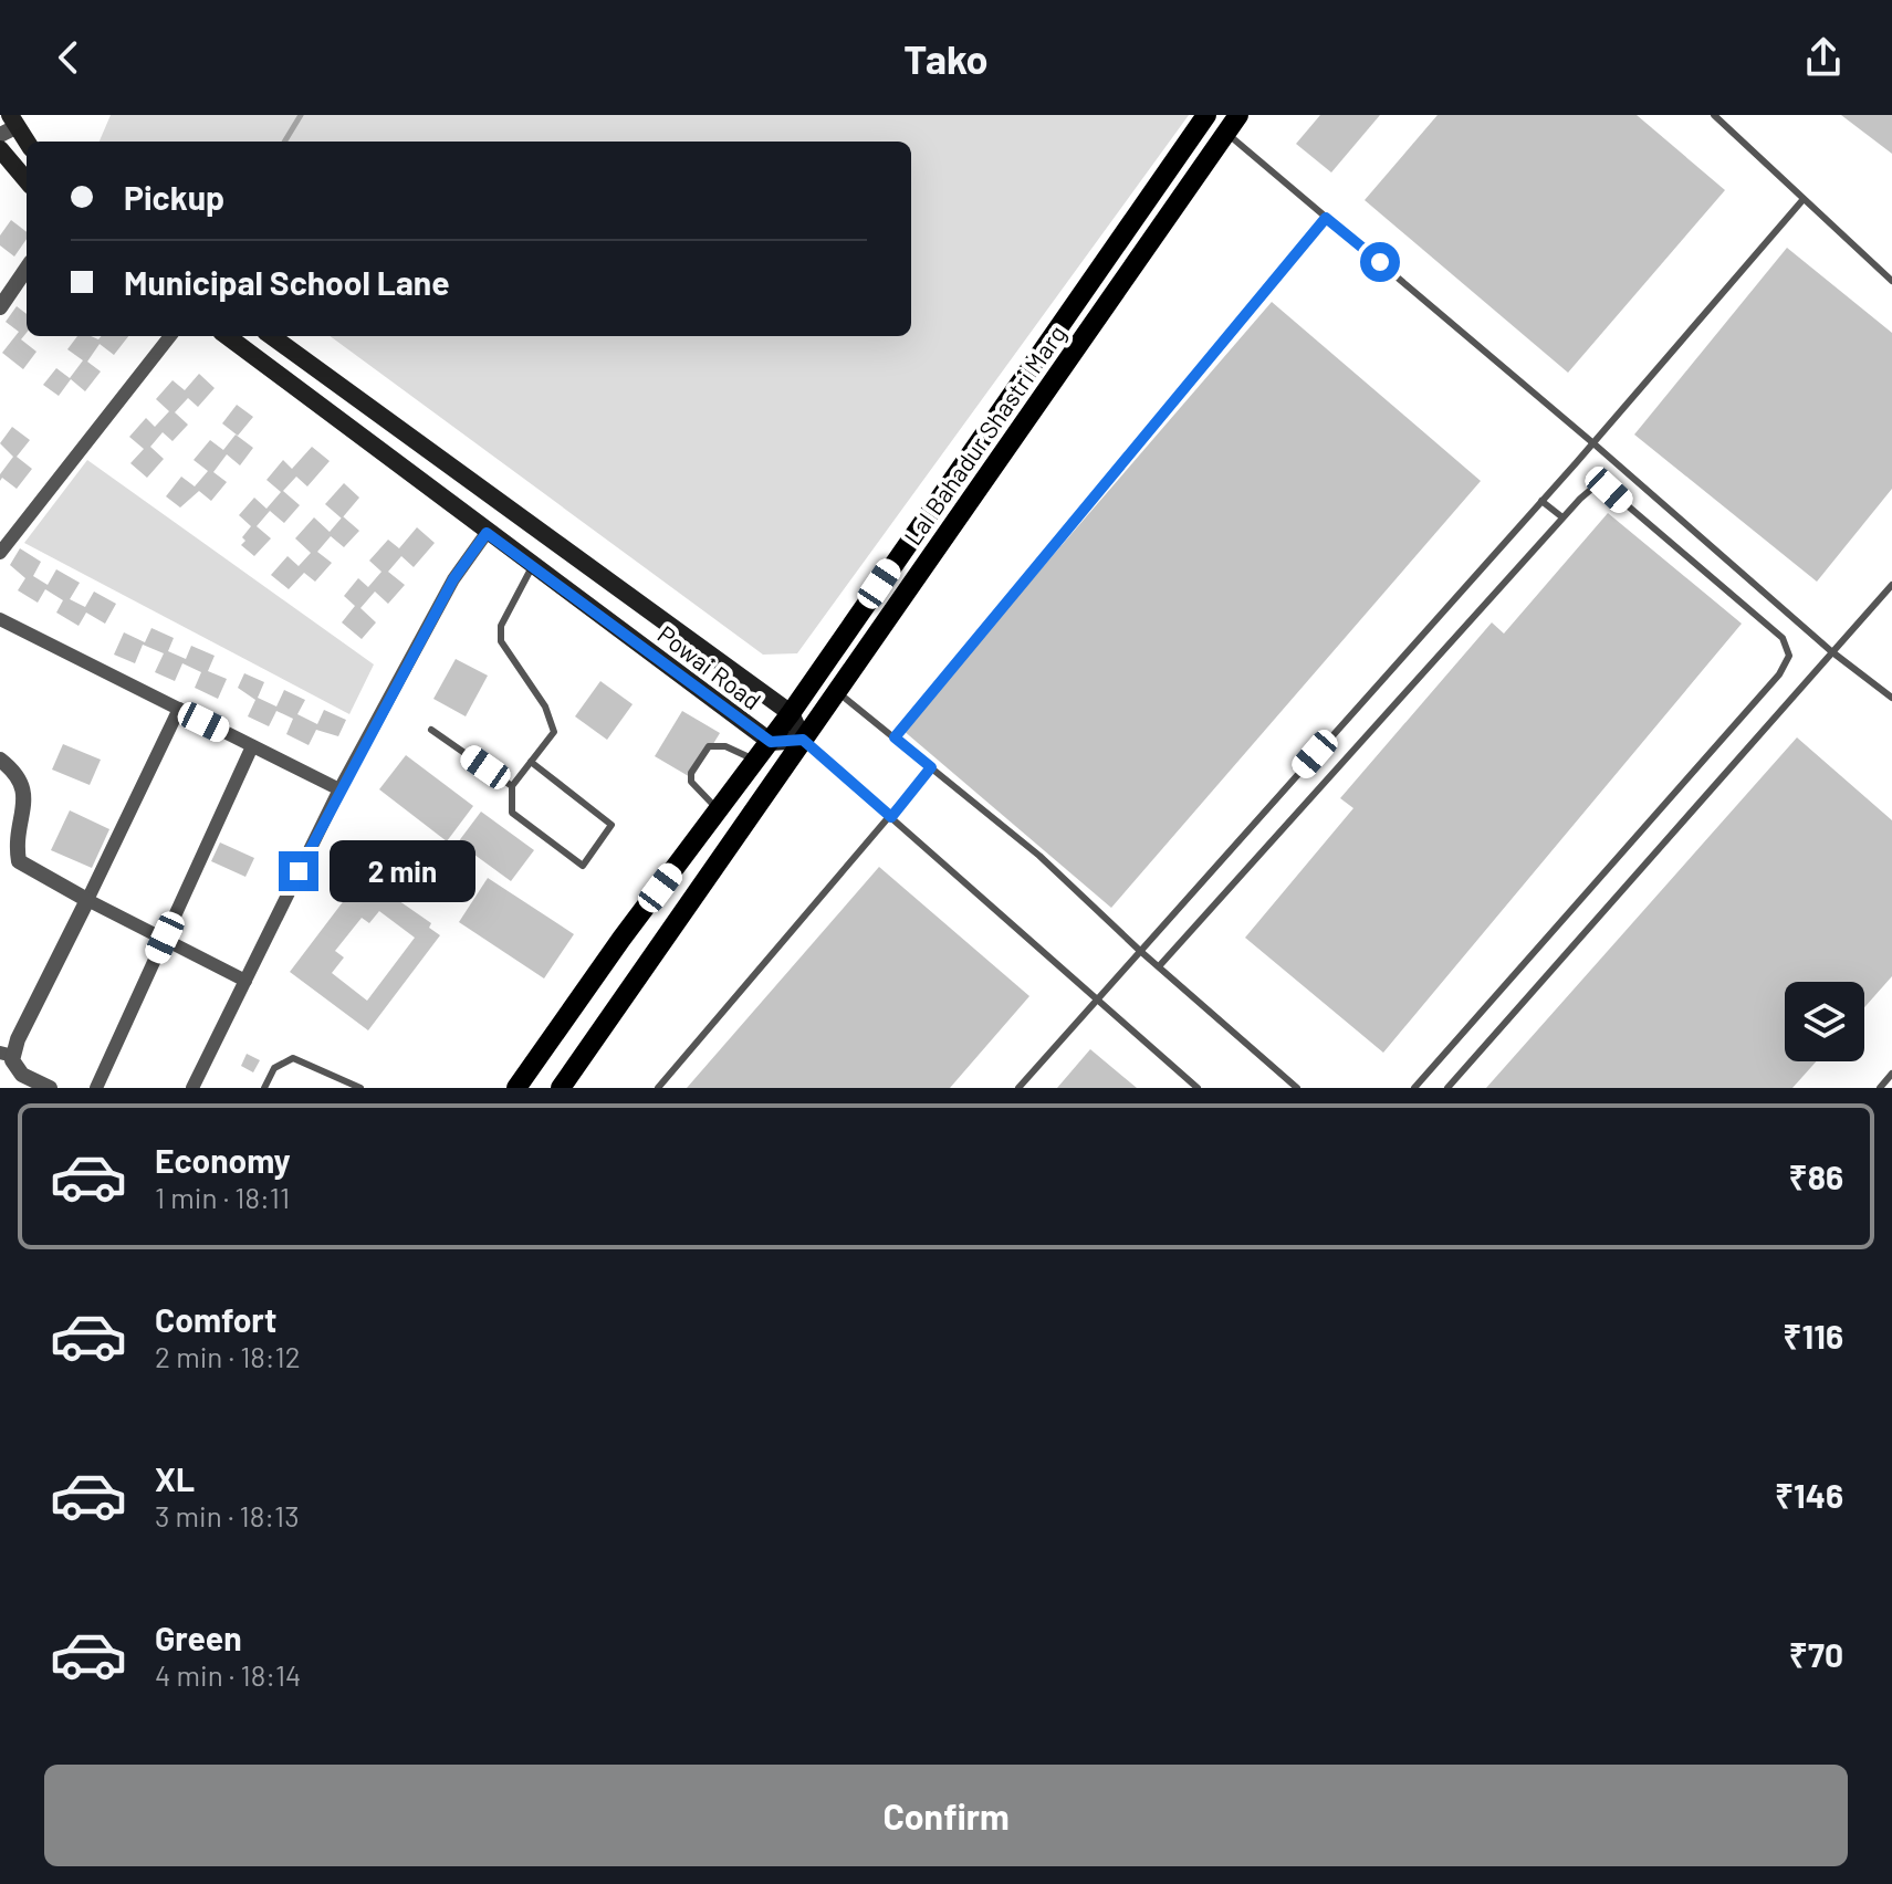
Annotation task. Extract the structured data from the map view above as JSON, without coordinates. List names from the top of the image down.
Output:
{
  "streets": {
    "main road": ["Lal Bahadur Shastri Marg", "Powai Road"]
  },
  "crossings": [
    ["Lal Bahadur Shastri Marg", "Powai Road"]
  ],
  "page": {
    "header": "Tako",
    "banner": ["Pickup", "Municipal School Lane"],
    "bubble": "2 min",
    "list": [
      {
        "name": "Economy",
        "note": "1 min · 18:11",
        "value": "₹86"
      },
      {
        "name": "Comfort",
        "note": "2 min · 18:12",
        "value": "₹116"
      },
      {
        "name": "XL",
        "note": "3 min · 18:13",
        "value": "₹146"
      },
      {
        "name": "Green",
        "note": "4 min · 18:14",
        "value": "₹70"
      }
    ],
    "buttons": "Confirm"
  }
}
